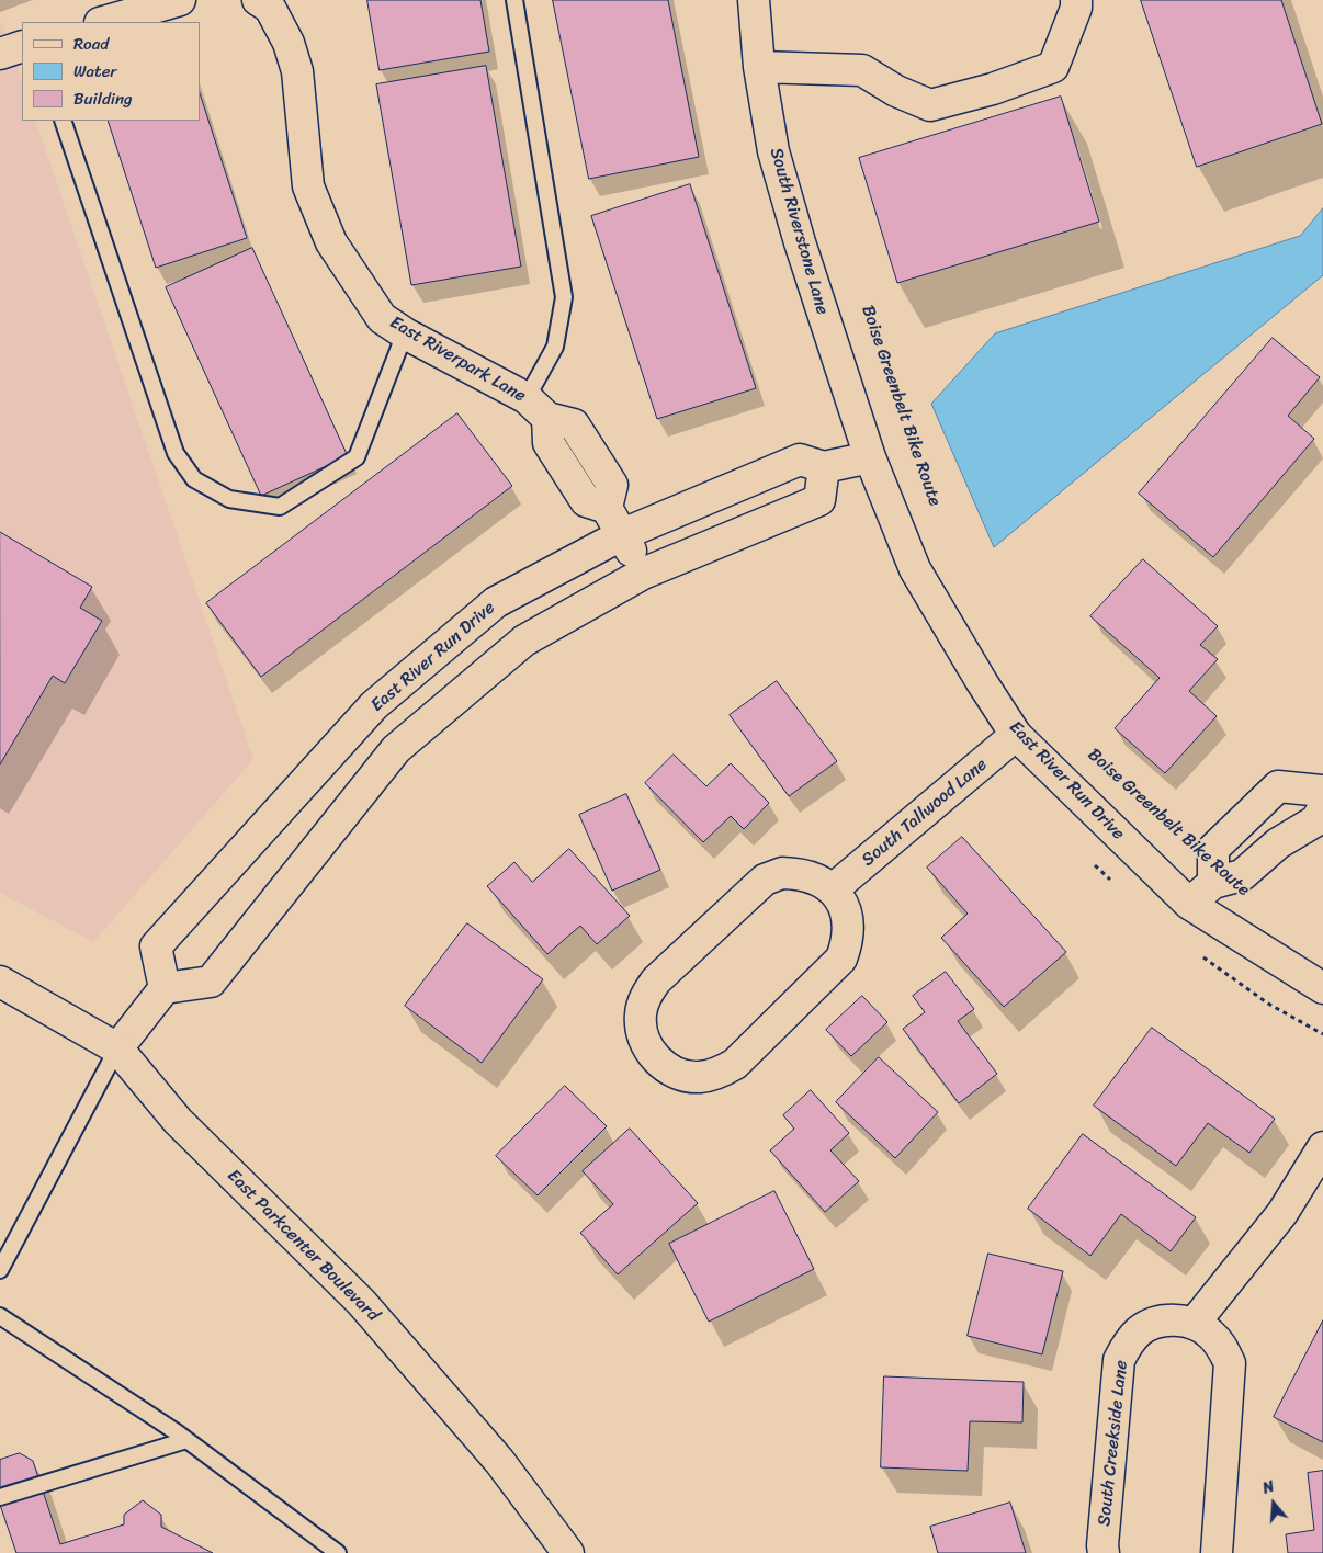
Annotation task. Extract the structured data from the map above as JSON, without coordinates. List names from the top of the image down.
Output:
{
  "streets": {
    "street": [
      "South Riverstone Lane",
      "East Riverpark Lane",
      "East River Run Drive",
      "South Tallwood Lane",
      "East Parkcenter Boulevard",
      "South Creekside Lane"
    ]
  },
  "crossings": [
    ["South Riverstone Lane", "East River Run Drive"],
    ["East Riverpark Lane", "East River Run Drive"],
    ["East River Run Drive", "South Tallwood Lane"]
  ],
  "legend": ["Road", "Water", "Building"],
  "north": "top"
}
